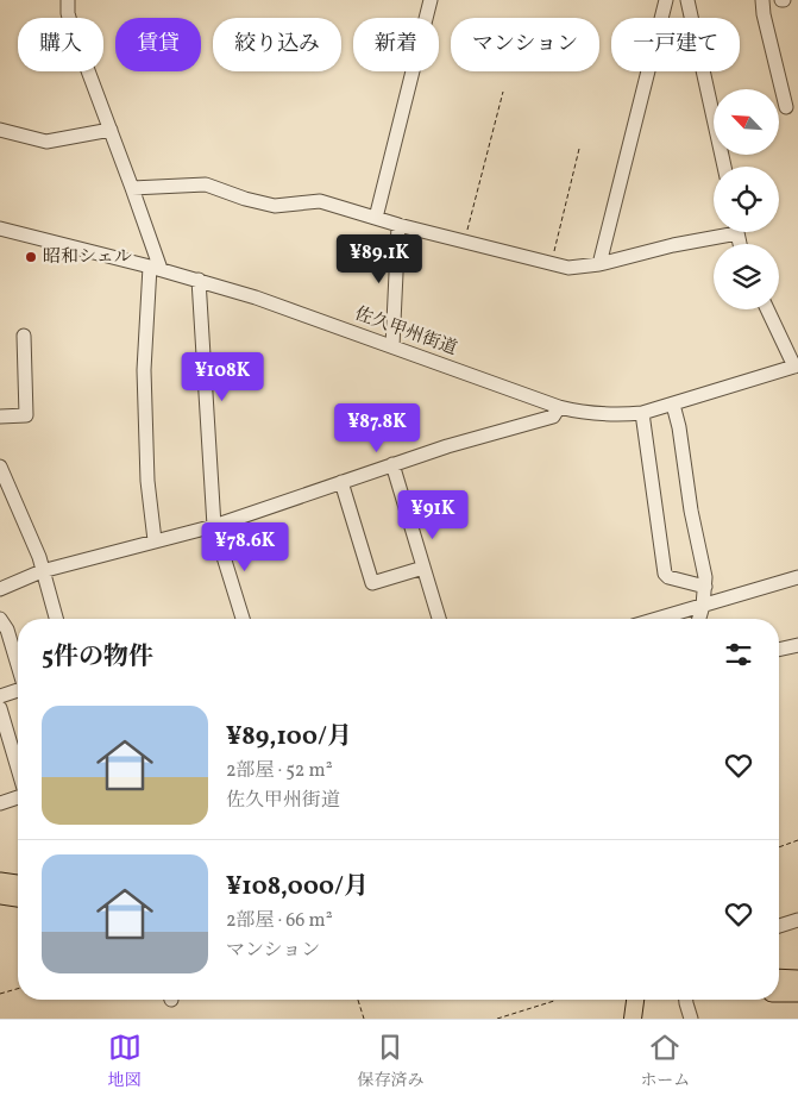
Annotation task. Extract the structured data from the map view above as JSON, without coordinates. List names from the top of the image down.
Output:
{
  "streets": {
    "street": ["佐久甲州街道"]
  },
  "places": ["昭和シェル"],
  "north": "top left",
  "page": {
    "chip": [
      "購入",
      "賃貸",
      "絞り込み",
      "新着",
      "マンション",
      "一戸建て"
    ],
    "price": [
      "¥89.1K",
      "¥108K",
      "¥87.8K",
      "¥91K",
      "¥78.6K"
    ],
    "heading": "5件の物件",
    "list": [
      {
        "name": "¥89,100/月",
        "note": "2部屋 · 52 m² · 佐久甲州街道"
      },
      {
        "name": "¥108,000/月",
        "note": "2部屋 · 66 m² · マンション"
      }
    ],
    "tabs": ["地図", "保存済み", "ホーム"]
  }
}
